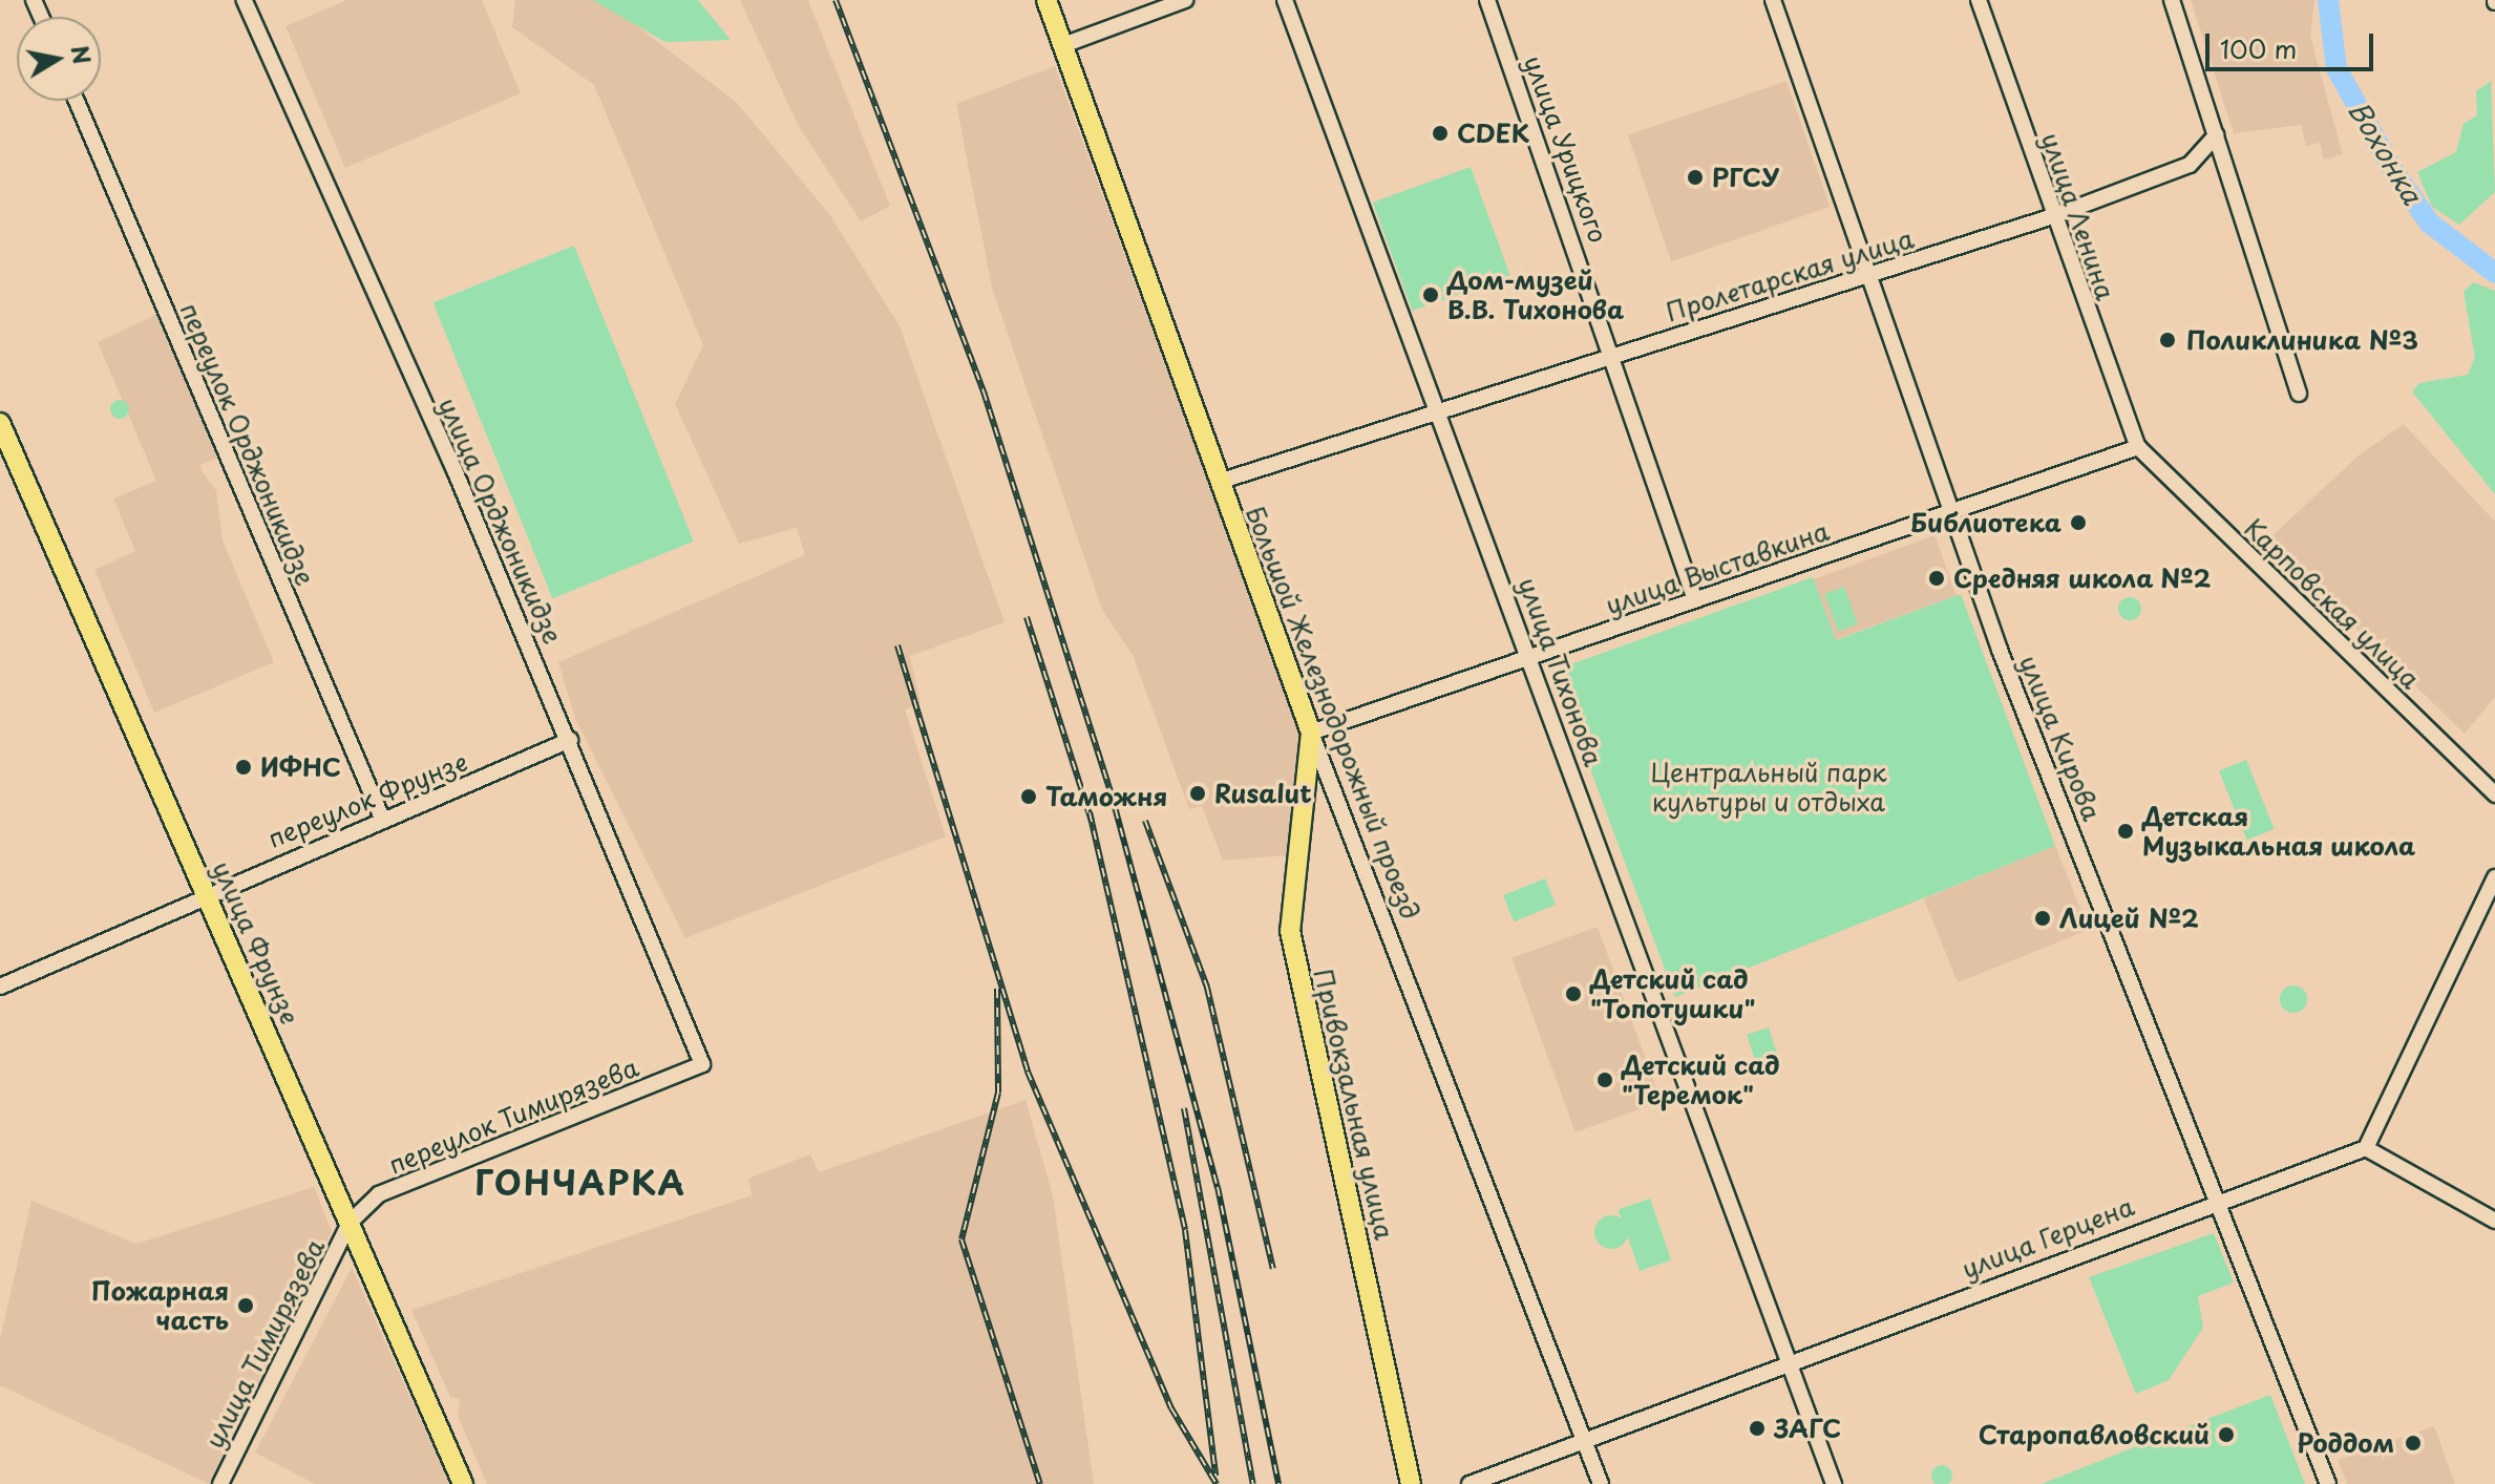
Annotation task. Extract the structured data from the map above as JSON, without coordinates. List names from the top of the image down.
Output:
{
  "streets": {
    "main road": ["Большой Железнодорожный проезд", "улица Фрунзе", "Привокзальная улица"],
    "street": [
      "улица Урицкого",
      "улица Ленина",
      "Пролетарская улица",
      "переулок Орджоникидзе",
      "улица Орджоникидзе",
      "улица Выставкина",
      "Карповская улица",
      "улица Тихонова",
      "улица Кирова",
      "переулок Фрунзе",
      "переулок Тимирязева",
      "улица Герцена",
      "улица Тимирязева"
    ]
  },
  "crossings": [
    ["улица Урицкого", "Пролетарская улица"],
    ["улица Урицкого", "улица Выставкина"],
    ["улица Ленина", "Пролетарская улица"],
    ["улица Ленина", "улица Выставкина"],
    ["улица Ленина", "Карповская улица"],
    ["Пролетарская улица", "улица Тихонова"],
    ["Пролетарская улица", "Большой Железнодорожный проезд"],
    ["Пролетарская улица", "улица Кирова"],
    ["переулок Орджоникидзе", "переулок Фрунзе"],
    ["улица Орджоникидзе", "переулок Фрунзе"],
    ["улица Орджоникидзе", "переулок Тимирязева"],
    ["улица Выставкина", "Карповская улица"],
    ["улица Выставкина", "улица Тихонова"],
    ["улица Выставкина", "Большой Железнодорожный проезд"],
    ["улица Выставкина", "улица Кирова"],
    ["улица Выставкина", "Привокзальная улица"],
    ["улица Тихонова", "улица Герцена"],
    ["Большой Железнодорожный проезд", "Привокзальная улица"],
    ["Большой Железнодорожный проезд", "улица Герцена"],
    ["улица Кирова", "улица Герцена"],
    ["переулок Фрунзе", "улица Фрунзе"],
    ["улица Фрунзе", "переулок Тимирязева"],
    ["улица Фрунзе", "улица Тимирязева"],
    ["переулок Тимирязева", "улица Тимирязева"]
  ],
  "districts": ["ГОНЧАРКА"],
  "water": ["Вохонка"],
  "parks": ["Центральный парк культуры и отдыха"],
  "places": [
    "CDEK",
    "РГСУ",
    "Дом-музей В.В. Тихонова",
    "Поликлиника №3",
    "Библиотека",
    "Средняя школа №2",
    "ИФНС",
    "Rusalut",
    "Таможня",
    "Детская Музыкальная школа",
    "Лицей №2",
    "Детский сад \"Топотушки\"",
    "Детский сад \"Теремок\"",
    "Пожарная часть",
    "ЗАГС",
    "Старопавловский",
    "Роддом"
  ],
  "scale_bar": "100 m",
  "north": "right"
}
